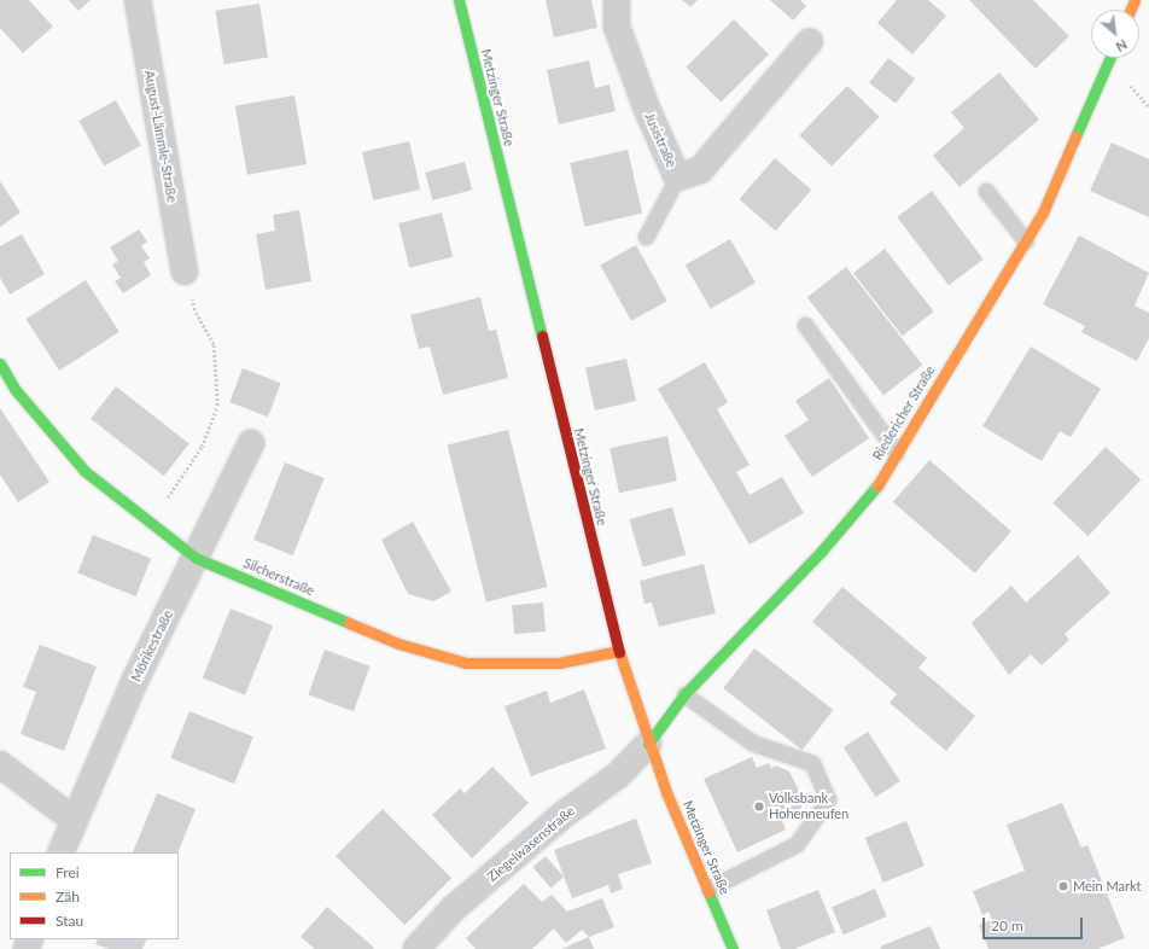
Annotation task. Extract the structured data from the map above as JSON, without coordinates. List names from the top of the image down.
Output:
{
  "streets": {
    "street": [
      "Metzinger Straße",
      "August-Lämmle-Straße",
      "Jusistraße",
      "Riedericher Straße",
      "Silcherstraße",
      "Mörikestraße",
      "Ziegelwasenstraße"
    ]
  },
  "crossings": [
    ["Metzinger Straße", "Riedericher Straße"],
    ["Metzinger Straße", "Silcherstraße"],
    ["Metzinger Straße", "Ziegelwasenstraße"],
    ["Riedericher Straße", "Ziegelwasenstraße"],
    ["Silcherstraße", "Mörikestraße"]
  ],
  "places": ["Volksbank Hohenneufen", "Mein Markt"],
  "legend": ["Frei", "Zäh", "Stau"],
  "scale_bar": "20 m",
  "north": "bottom right"
}
